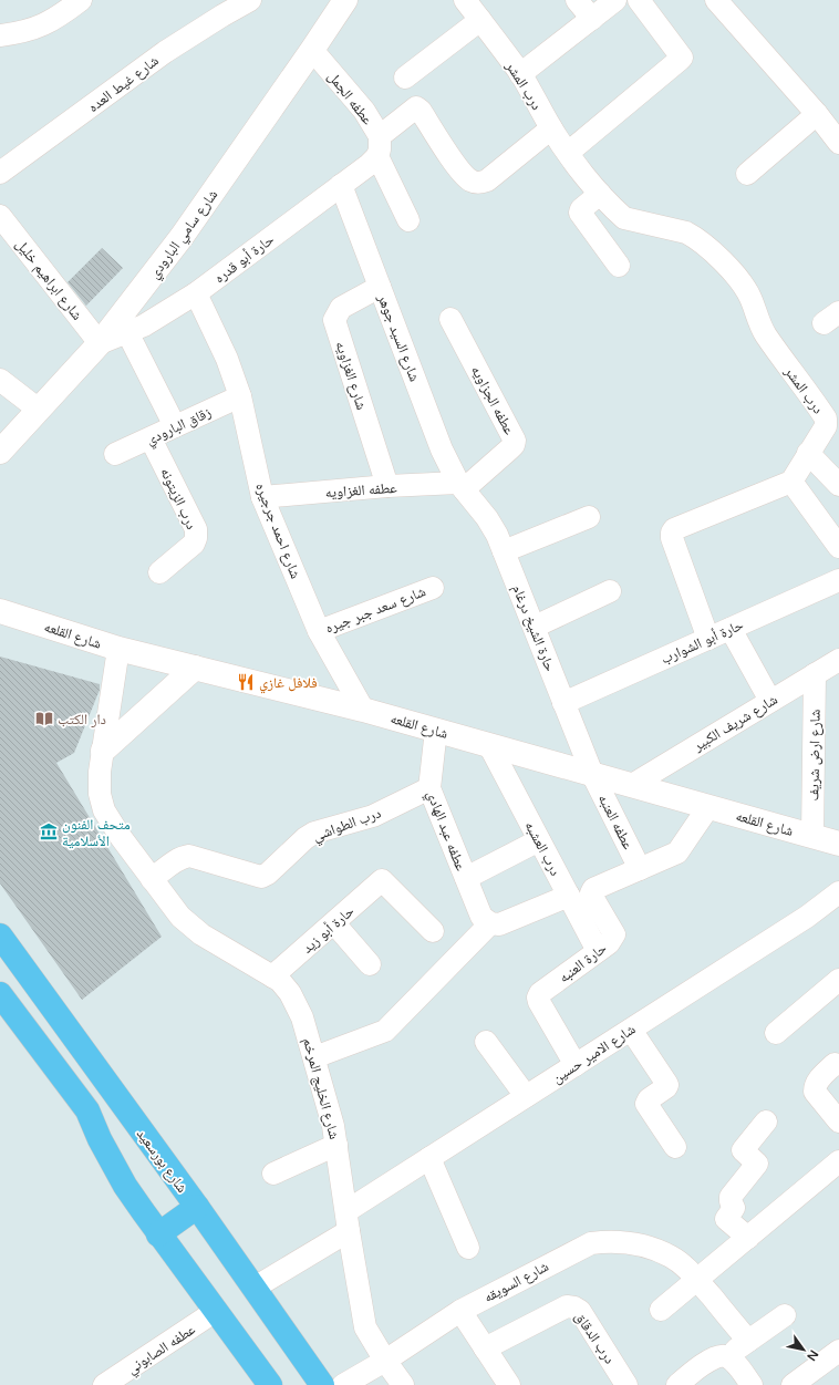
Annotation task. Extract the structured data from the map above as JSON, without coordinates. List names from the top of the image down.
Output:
{
  "streets": {
    "main road": ["شارع بورسعيد"],
    "street": [
      "شارع غيط العده",
      "درب المشر",
      "عطفه الجمل",
      "شارع سامي البارودي",
      "حارة أبو قدره",
      "شارع ابراهيم خليل",
      "شارع السيد جوهر",
      "شارع الغزاويه",
      "عطفه الجزاويه",
      "زقاق البارودي",
      "عطفه الغزاويه",
      "درب الزيتونه",
      "شارع احمد جرجيره",
      "شارع سعد جبر جيره",
      "حارة الشيخ درغام",
      "شارع القلعه",
      "حارة أبو الشوارب",
      "شارع شريف الكبير",
      "شارع ارض شريف",
      "عطفه العنبه",
      "درب الطواشي",
      "عطفه عبد الهادي",
      "درب العشبه",
      "حارة أبو زيد",
      "حارة العنبه",
      "شارع الامير حسين",
      "شارع الخليج المرخم",
      "شارع السويقه",
      "درب الدقاق",
      "عطفه الصابوني"
    ]
  },
  "crossings": [
    ["درب المشر", "حارة أبو قدره"],
    ["عطفه الجمل", "شارع سامي البارودي"],
    ["عطفه الجمل", "حارة أبو قدره"],
    ["شارع سامي البارودي", "حارة أبو قدره"],
    ["شارع سامي البارودي", "شارع ابراهيم خليل"],
    ["حارة أبو قدره", "شارع ابراهيم خليل"],
    ["حارة أبو قدره", "شارع السيد جوهر"],
    ["حارة أبو قدره", "شارع احمد جرجيره"],
    ["شارع السيد جوهر", "شارع الغزاويه"],
    ["شارع السيد جوهر", "عطفه الجزاويه"],
    ["شارع السيد جوهر", "عطفه الغزاويه"],
    ["شارع السيد جوهر", "حارة الشيخ درغام"],
    ["شارع الغزاويه", "عطفه الغزاويه"],
    ["عطفه الجزاويه", "عطفه الغزاويه"],
    ["عطفه الجزاويه", "حارة الشيخ درغام"],
    ["زقاق البارودي", "درب الزيتونه"],
    ["زقاق البارودي", "شارع احمد جرجيره"],
    ["عطفه الغزاويه", "شارع احمد جرجيره"],
    ["عطفه الغزاويه", "حارة الشيخ درغام"],
    ["شارع احمد جرجيره", "شارع سعد جبر جيره"],
    ["شارع احمد جرجيره", "شارع القلعه"],
    ["حارة الشيخ درغام", "شارع القلعه"],
    ["حارة الشيخ درغام", "حارة أبو الشوارب"],
    ["حارة الشيخ درغام", "عطفه العنبه"],
    ["شارع القلعه", "شارع شريف الكبير"],
    ["شارع القلعه", "شارع ارض شريف"],
    ["شارع القلعه", "عطفه العنبه"],
    ["شارع القلعه", "عطفه عبد الهادي"],
    ["شارع القلعه", "درب العشبه"],
    ["شارع القلعه", "حارة العنبه"],
    ["شارع القلعه", "شارع الخليج المرخم"],
    ["شارع شريف الكبير", "شارع ارض شريف"],
    ["عطفه العنبه", "حارة العنبه"],
    ["درب الطواشي", "عطفه عبد الهادي"],
    ["درب الطواشي", "شارع الخليج المرخم"],
    ["عطفه عبد الهادي", "درب العشبه"],
    ["درب العشبه", "حارة العنبه"],
    ["حارة أبو زيد", "شارع الخليج المرخم"],
    ["حارة العنبه", "شارع الامير حسين"],
    ["شارع الامير حسين", "شارع الخليج المرخم"],
    ["شارع الامير حسين", "شارع بورسعيد"],
    ["شارع الخليج المرخم", "شارع السويقه"]
  ],
  "places": {
    "restaurant": ["فلافل غازي"],
    "library": ["دار الكتب"],
    "museum": ["متحف الفنون الأسلامية"]
  },
  "north": "bottom right"
}
